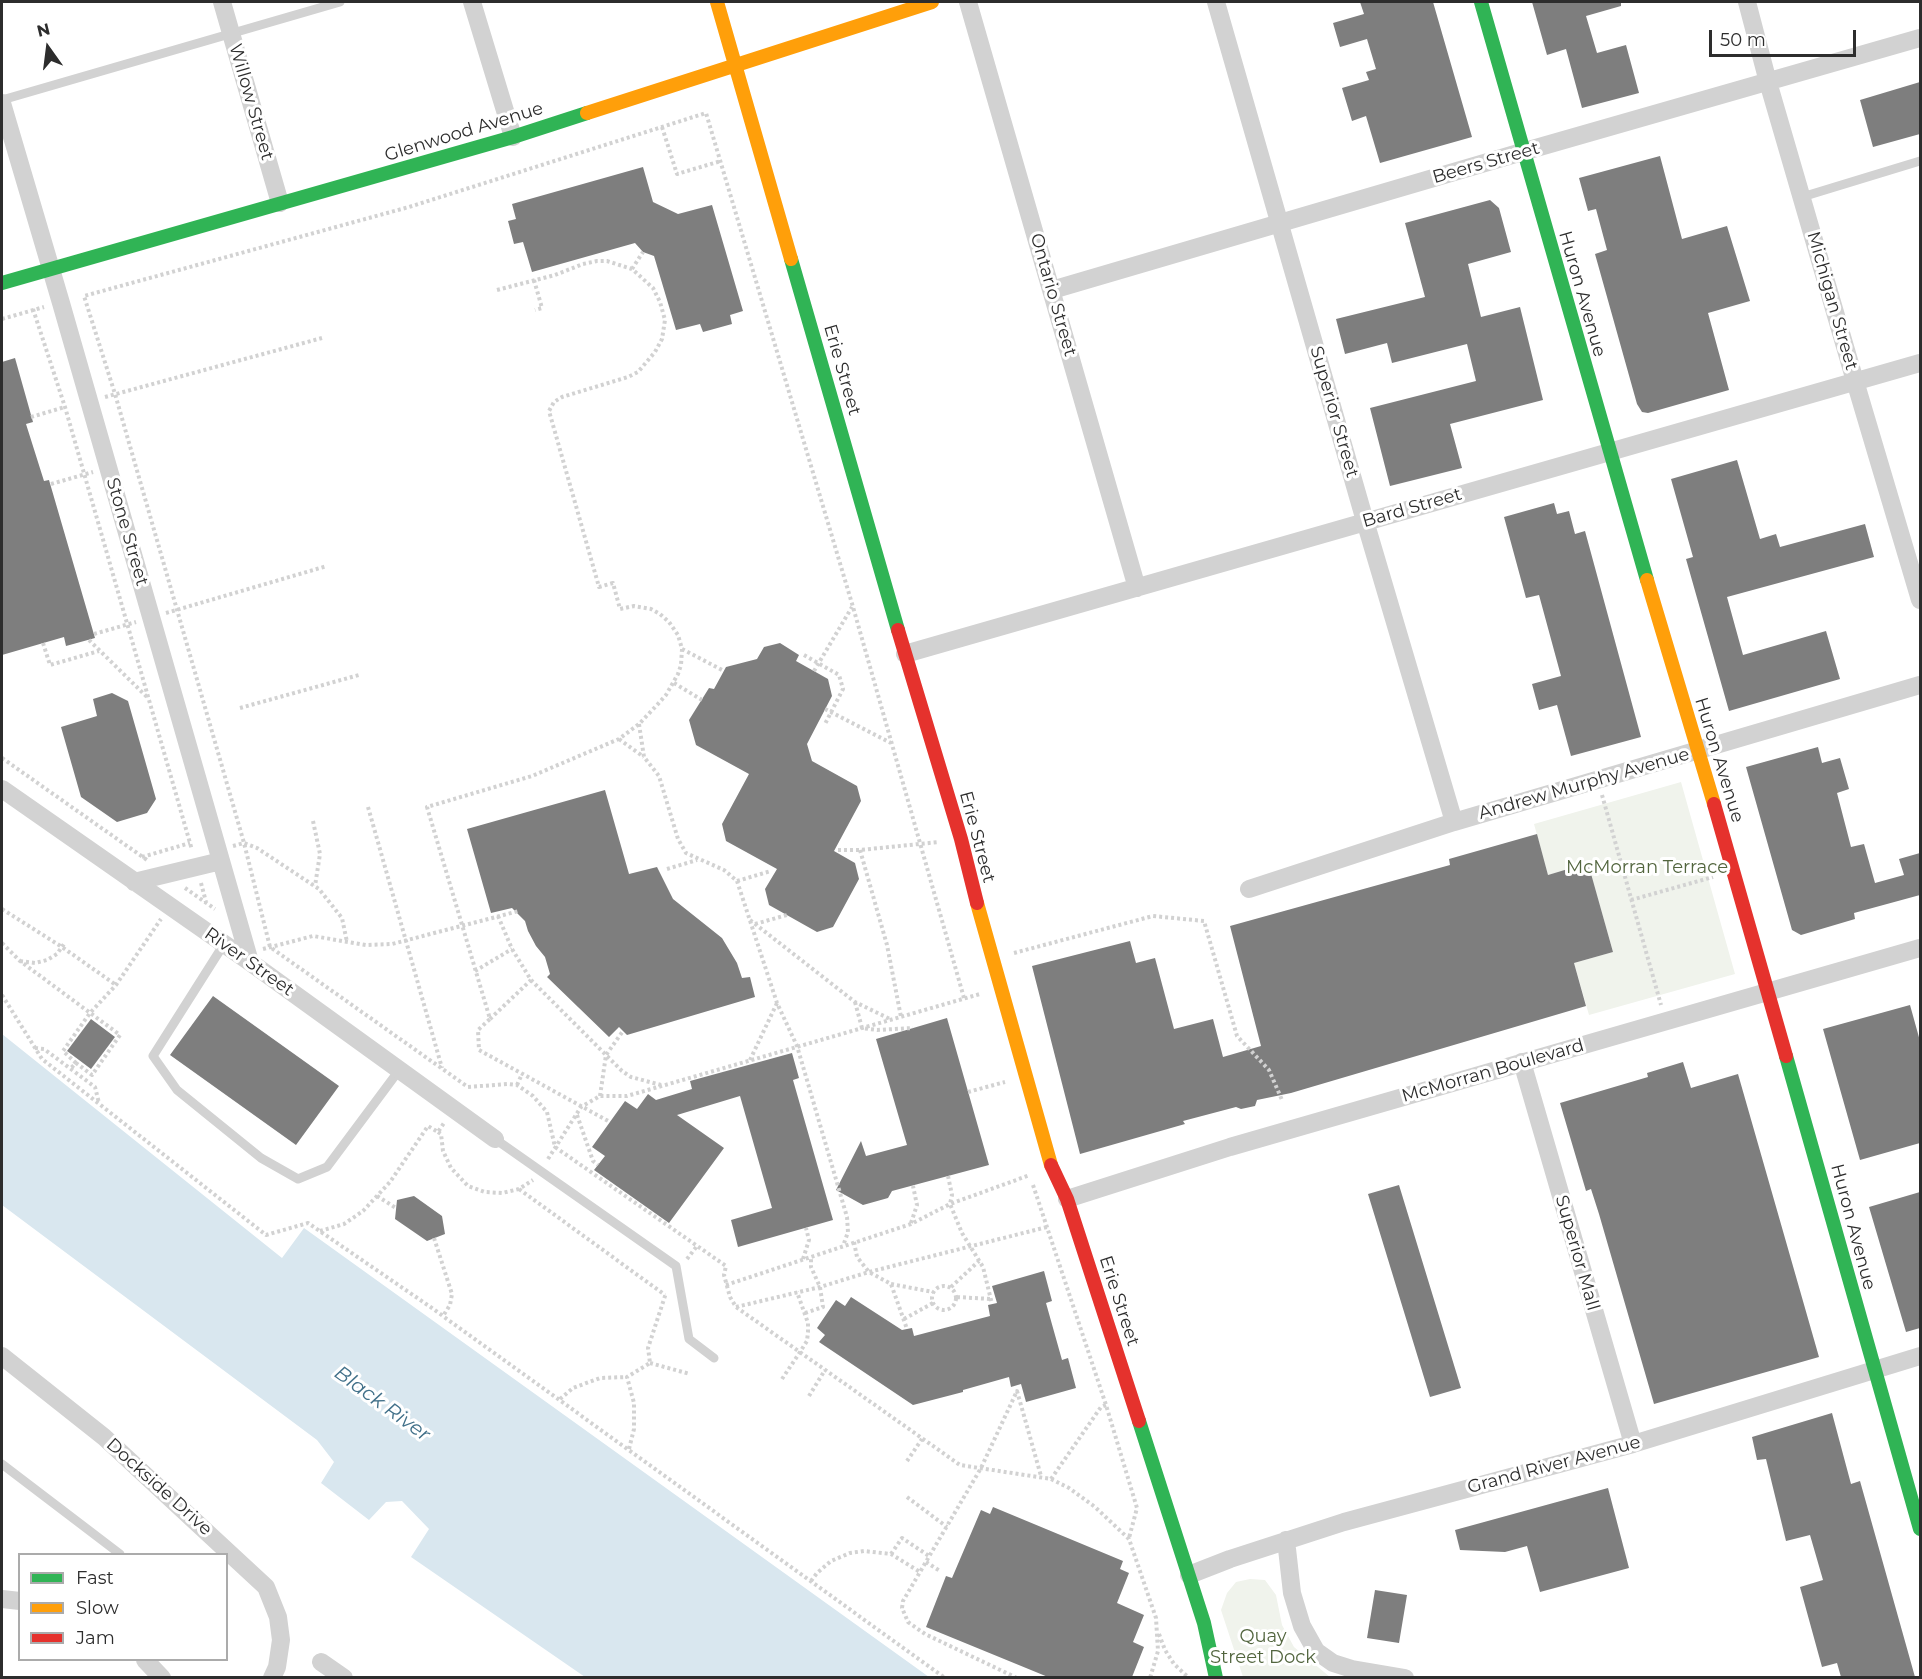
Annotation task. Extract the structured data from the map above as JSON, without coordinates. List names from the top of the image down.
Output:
{
  "streets": {
    "street": [
      "Willow Street",
      "Glenwood Avenue",
      "Beers Street",
      "Huron Avenue",
      "Ontario Street",
      "Michigan Street",
      "Erie Street",
      "Superior Street",
      "Bard Street",
      "Stone Street",
      "Andrew Murphy Avenue",
      "River Street",
      "McMorran Boulevard",
      "Superior Mall",
      "Grand River Avenue",
      "Dockside Drive"
    ]
  },
  "crossings": [
    ["Willow Street", "Glenwood Avenue"],
    ["Glenwood Avenue", "Erie Street"],
    ["Glenwood Avenue", "Stone Street"],
    ["Beers Street", "Huron Avenue"],
    ["Beers Street", "Ontario Street"],
    ["Beers Street", "Michigan Street"],
    ["Beers Street", "Superior Street"],
    ["Huron Avenue", "Bard Street"],
    ["Huron Avenue", "Andrew Murphy Avenue"],
    ["Huron Avenue", "McMorran Boulevard"],
    ["Huron Avenue", "Grand River Avenue"],
    ["Ontario Street", "Bard Street"],
    ["Michigan Street", "Bard Street"],
    ["Erie Street", "Bard Street"],
    ["Erie Street", "McMorran Boulevard"],
    ["Erie Street", "Grand River Avenue"],
    ["Superior Street", "Bard Street"],
    ["Superior Street", "Andrew Murphy Avenue"],
    ["Stone Street", "River Street"],
    ["McMorran Boulevard", "Superior Mall"],
    ["Superior Mall", "Grand River Avenue"]
  ],
  "water": ["Black River"],
  "parks": ["McMorran Terrace", "Quay Street Dock"],
  "legend": ["Fast", "Slow", "Jam"],
  "scale_bar": "50 m",
  "north": "top"
}
